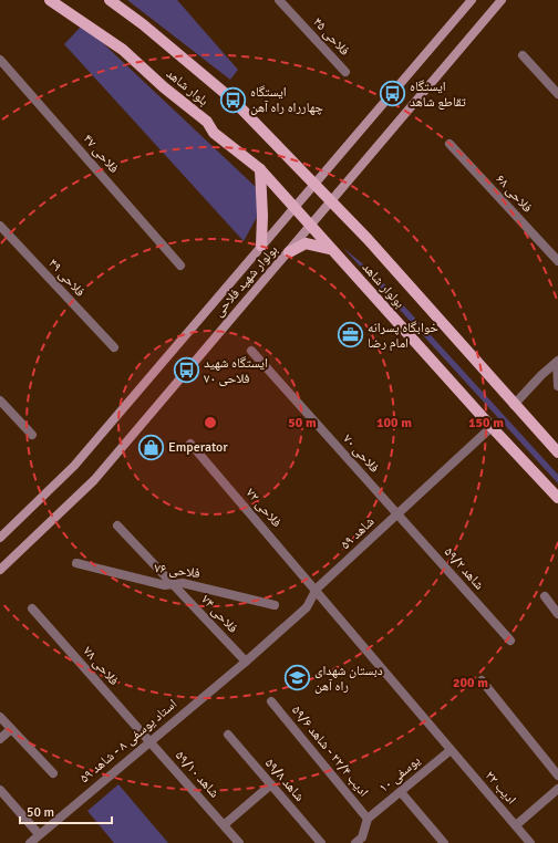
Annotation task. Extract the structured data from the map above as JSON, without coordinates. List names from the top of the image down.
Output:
{
  "streets": {
    "main road": ["بلوار شاهد", "بولوار شهید فلاحی", "بولوار شاهد"],
    "street": [
      "فلاحی ۴۵",
      "فلاحی ۴۷",
      "فلاحی ۶۸",
      "فلاحی ۴۹",
      "فلاحی ۷۰",
      "فلاحی ۷۲",
      "شاهد ۵۹",
      "شاهد ۵۹/۲",
      "فلاحی ۷۶",
      "فلاحی ۷۴",
      "فلاحی ۷۸",
      "استاد یوسفی ۸ - شاهد ۵۹",
      "ادیب ۲۲/۴ - شاهد ۵۹/۶",
      "شاهد ۵۹/‍۱۰",
      "یوسفی ۱۰",
      "شاهد ۵۹/۸",
      "ادیب ۲۲"
    ]
  },
  "crossings": [
    ["بلوار شاهد", "بولوار شهید فلاحی"],
    ["بلوار شاهد", "بولوار شاهد"],
    ["بولوار شهید فلاحی", "بولوار شاهد"],
    ["بولوار شاهد", "شاهد ۵۹"],
    ["فلاحی ۷۰", "شاهد ۵۹"],
    ["فلاحی ۷۰", "شاهد ۵۹/۲"],
    ["فلاحی ۷۲", "شاهد ۵۹"],
    ["فلاحی ۷۲", "یوسفی ۱۰"],
    ["فلاحی ۷۲", "ادیب ۲۲"],
    ["شاهد ۵۹", "شاهد ۵۹/۲"],
    ["شاهد ۵۹", "فلاحی ۷۴"],
    ["شاهد ۵۹", "استاد یوسفی ۸ - شاهد ۵۹"],
    ["فلاحی ۷۶", "فلاحی ۷۴"],
    ["فلاحی ۷۴", "استاد یوسفی ۸ - شاهد ۵۹"],
    ["فلاحی ۷۸", "استاد یوسفی ۸ - شاهد ۵۹"],
    ["فلاحی ۷۸", "شاهد ۵۹/‍۱۰"],
    ["استاد یوسفی ۸ - شاهد ۵۹", "شاهد ۵۹/‍۱۰"],
    ["ادیب ۲۲/۴ - شاهد ۵۹/۶", "یوسفی ۱۰"],
    ["یوسفی ۱۰", "ادیب ۲۲"]
  ],
  "places": {
    "bus stop": ["ایستگاه تقاطع شاهد", "ایستگاه چهارراه راه آهن", "ایستگاه شهید فلاحی ۷۰"],
    "office": ["خوابگاه پسرانه امام رضا"],
    "shop": ["Emperator"],
    "school or university": ["دبستان شهدای راه آهن"]
  },
  "scale_bar": "50 m",
  "rings": [
    "50 m",
    "100 m",
    "150 m",
    "200 m"
  ]
}
